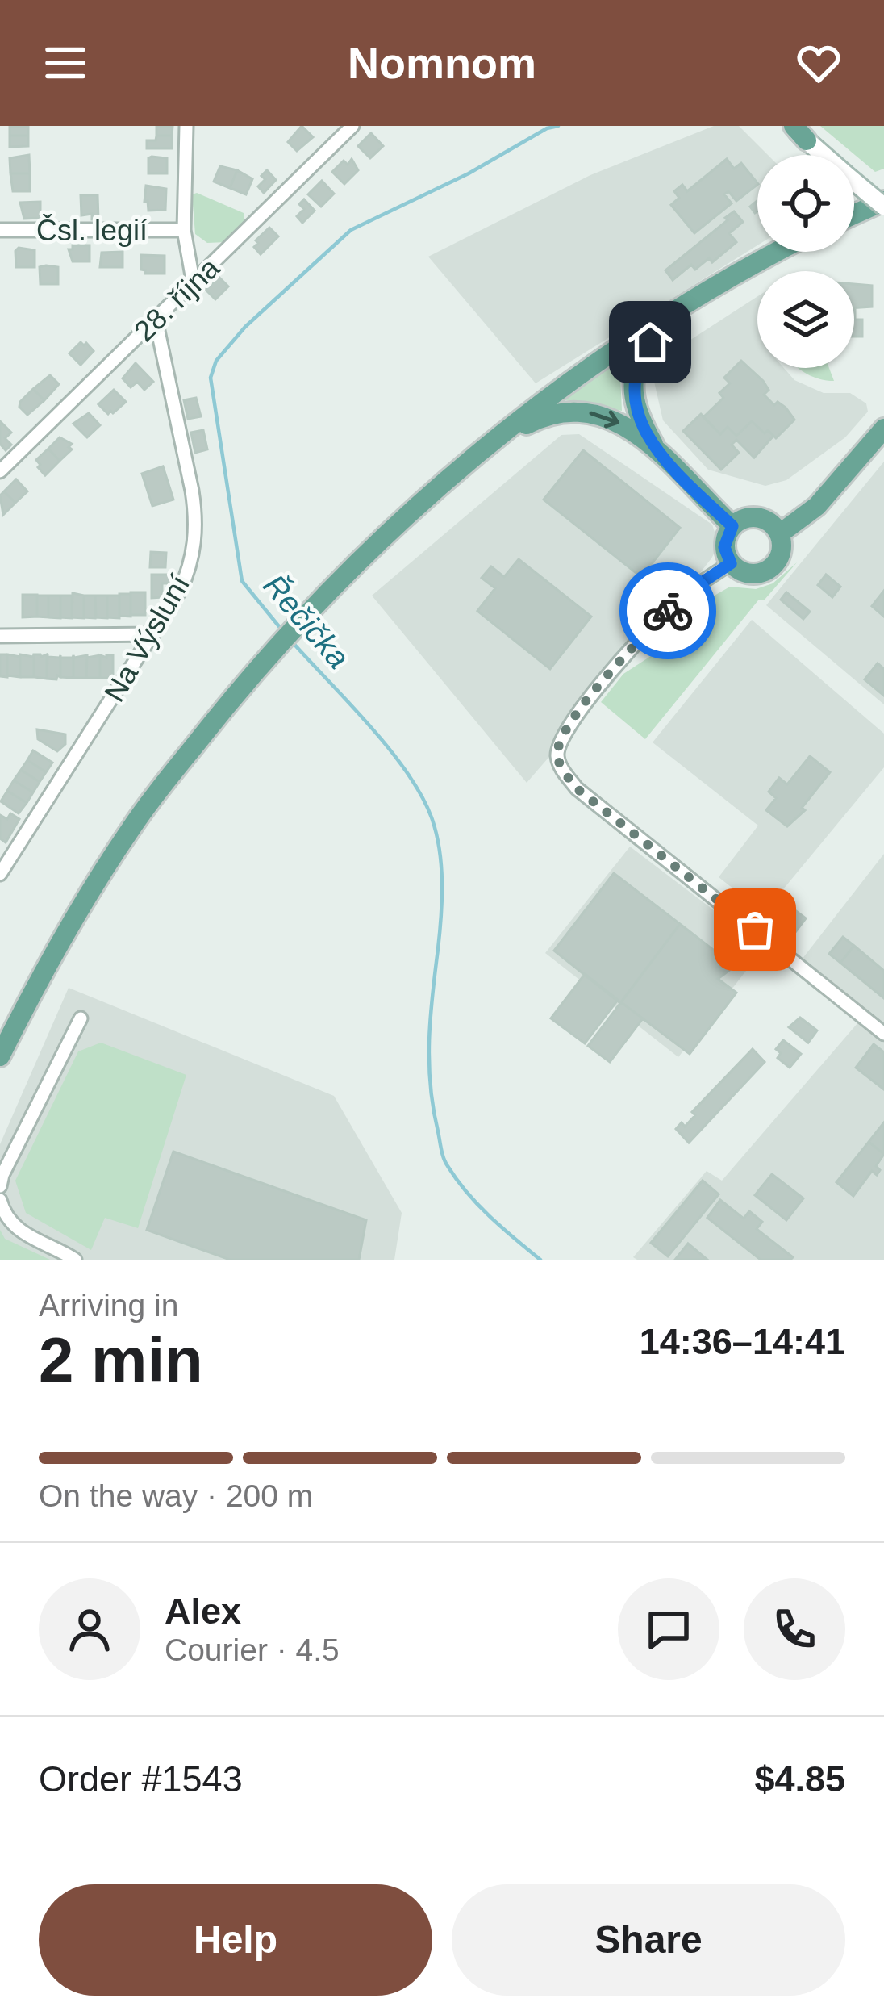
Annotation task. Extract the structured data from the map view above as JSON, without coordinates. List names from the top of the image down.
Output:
{
  "streets": {
    "street": ["Čsl. legií", "28. října", "Na Výsluní"]
  },
  "crossings": [
    ["28. října", "Na Výsluní"]
  ],
  "water": ["Řečička"],
  "page": {
    "header": "Nomnom",
    "heading": ["2 min", "Arriving in", "14:36–14:41"],
    "panel": [
      "Alex",
      "Courier · 4.5",
      "Order #1543",
      "$4.85"
    ],
    "bar": "On the way · 200 m",
    "buttons": ["Help", "Share"]
  }
}
